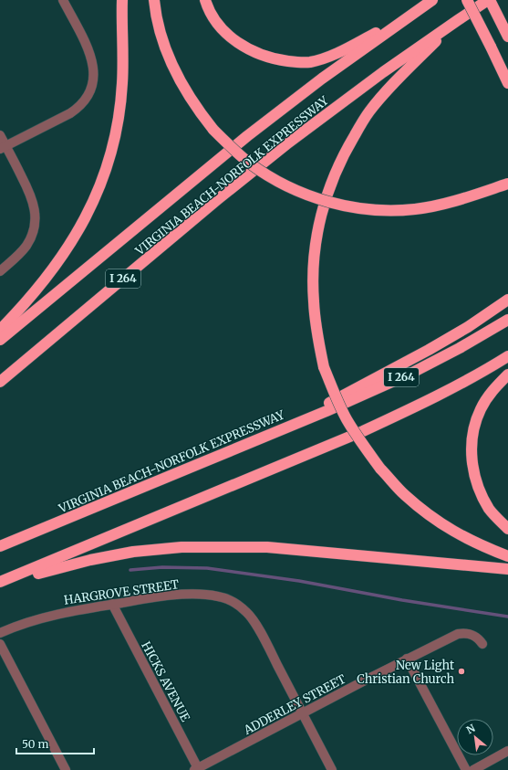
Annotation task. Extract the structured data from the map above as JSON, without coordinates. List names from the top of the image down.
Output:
{
  "streets": {
    "highway": ["VIRGINIA BEACH-NORFOLK EXPRESSWAY", "I 264"],
    "street": ["HARGROVE STREET", "HICKS AVENUE", "ADDERLEY STREET"]
  },
  "crossings": [
    ["HARGROVE STREET", "HICKS AVENUE"],
    ["HARGROVE STREET", "ADDERLEY STREET"],
    ["HICKS AVENUE", "ADDERLEY STREET"]
  ],
  "places": ["New Light Christian Church"],
  "scale_bar": "50 m",
  "north": "top left"
}
